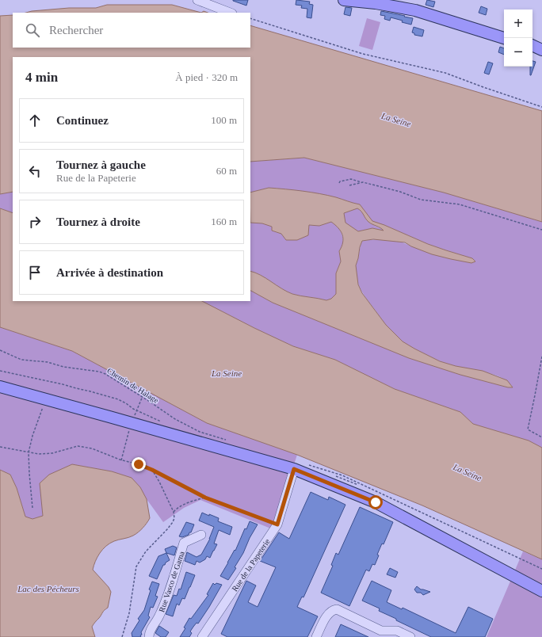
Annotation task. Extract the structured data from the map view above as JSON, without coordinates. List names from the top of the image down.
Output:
{
  "streets": {
    "street": ["Rue de la Papeterie", "Rue Vasco de Gama"],
    "path": ["Chemin de Halage"]
  },
  "water": ["La Seine", "Lac des Pécheurs"],
  "page": {
    "map_buttons": ["+", "−"],
    "search": "Rechercher",
    "heading": ["4 min", "À pied · 320 m"],
    "list": [
      ["Continuez", "100 m"],
      ["Tournez à gauche", "Rue de la Papeterie", "60 m"],
      ["Tournez à droite", "160 m"],
      "Arrivée à destination"
    ]
  }
}
